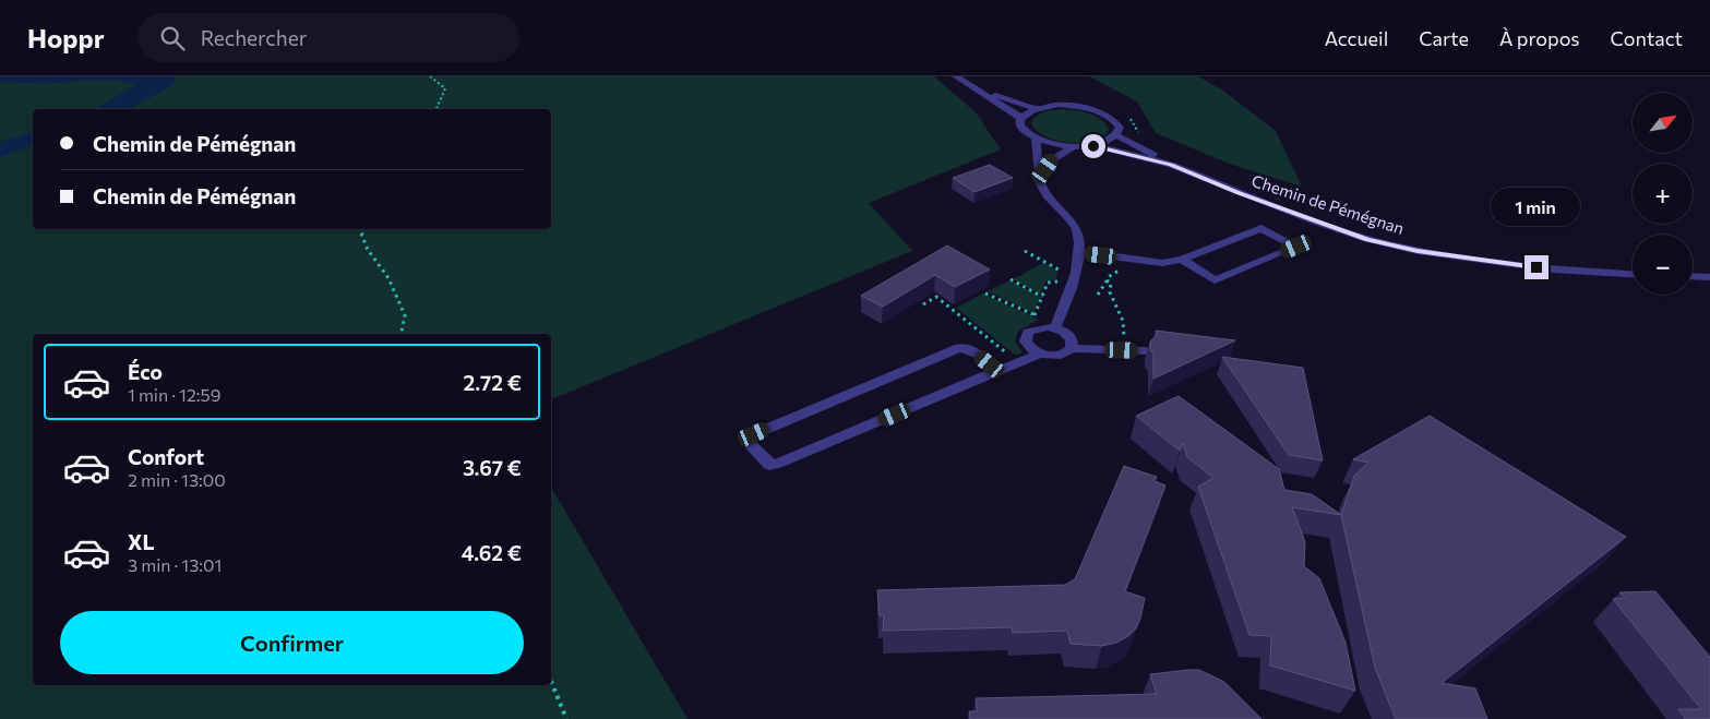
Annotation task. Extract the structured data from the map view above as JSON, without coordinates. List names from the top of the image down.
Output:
{
  "streets": {
    "street": ["Chemin de Pémégnan"]
  },
  "north": "top right",
  "page": {
    "header": "Hoppr",
    "search": "Rechercher",
    "nav": [
      "Accueil",
      "Carte",
      "À propos",
      "Contact"
    ],
    "map_buttons": ["+", "−"],
    "banner": ["Chemin de Pémégnan", "Chemin de Pémégnan"],
    "bubble": "1 min",
    "list": [
      {
        "name": "Éco",
        "note": "1 min · 12:59",
        "value": "2.72 €"
      },
      {
        "name": "Confort",
        "note": "2 min · 13:00",
        "value": "3.67 €"
      },
      {
        "name": "XL",
        "note": "3 min · 13:01",
        "value": "4.62 €"
      }
    ],
    "buttons": "Confirmer"
  }
}
